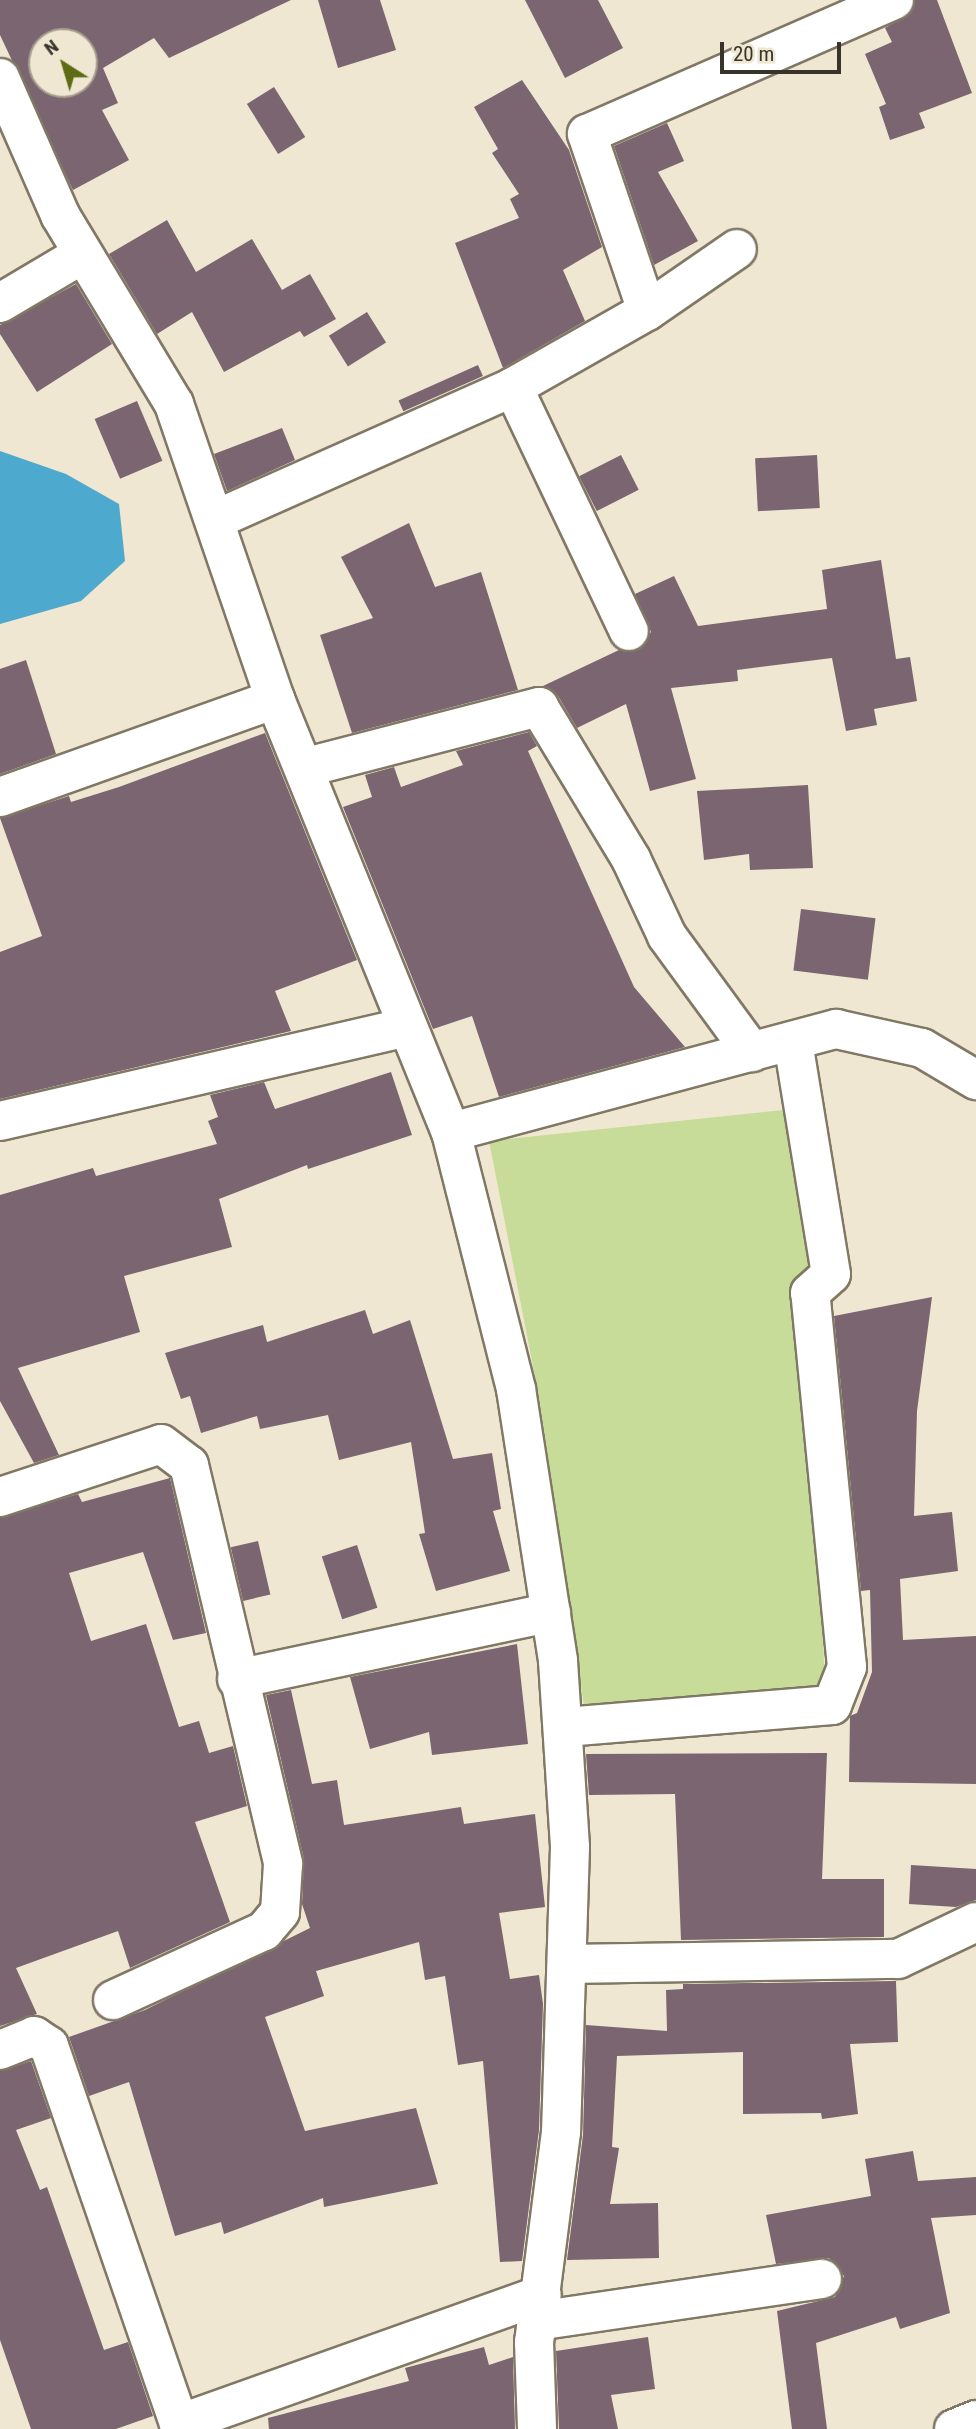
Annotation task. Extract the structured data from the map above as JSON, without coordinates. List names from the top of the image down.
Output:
{
  "scale_bar": "20 m",
  "north": "top left"
}
